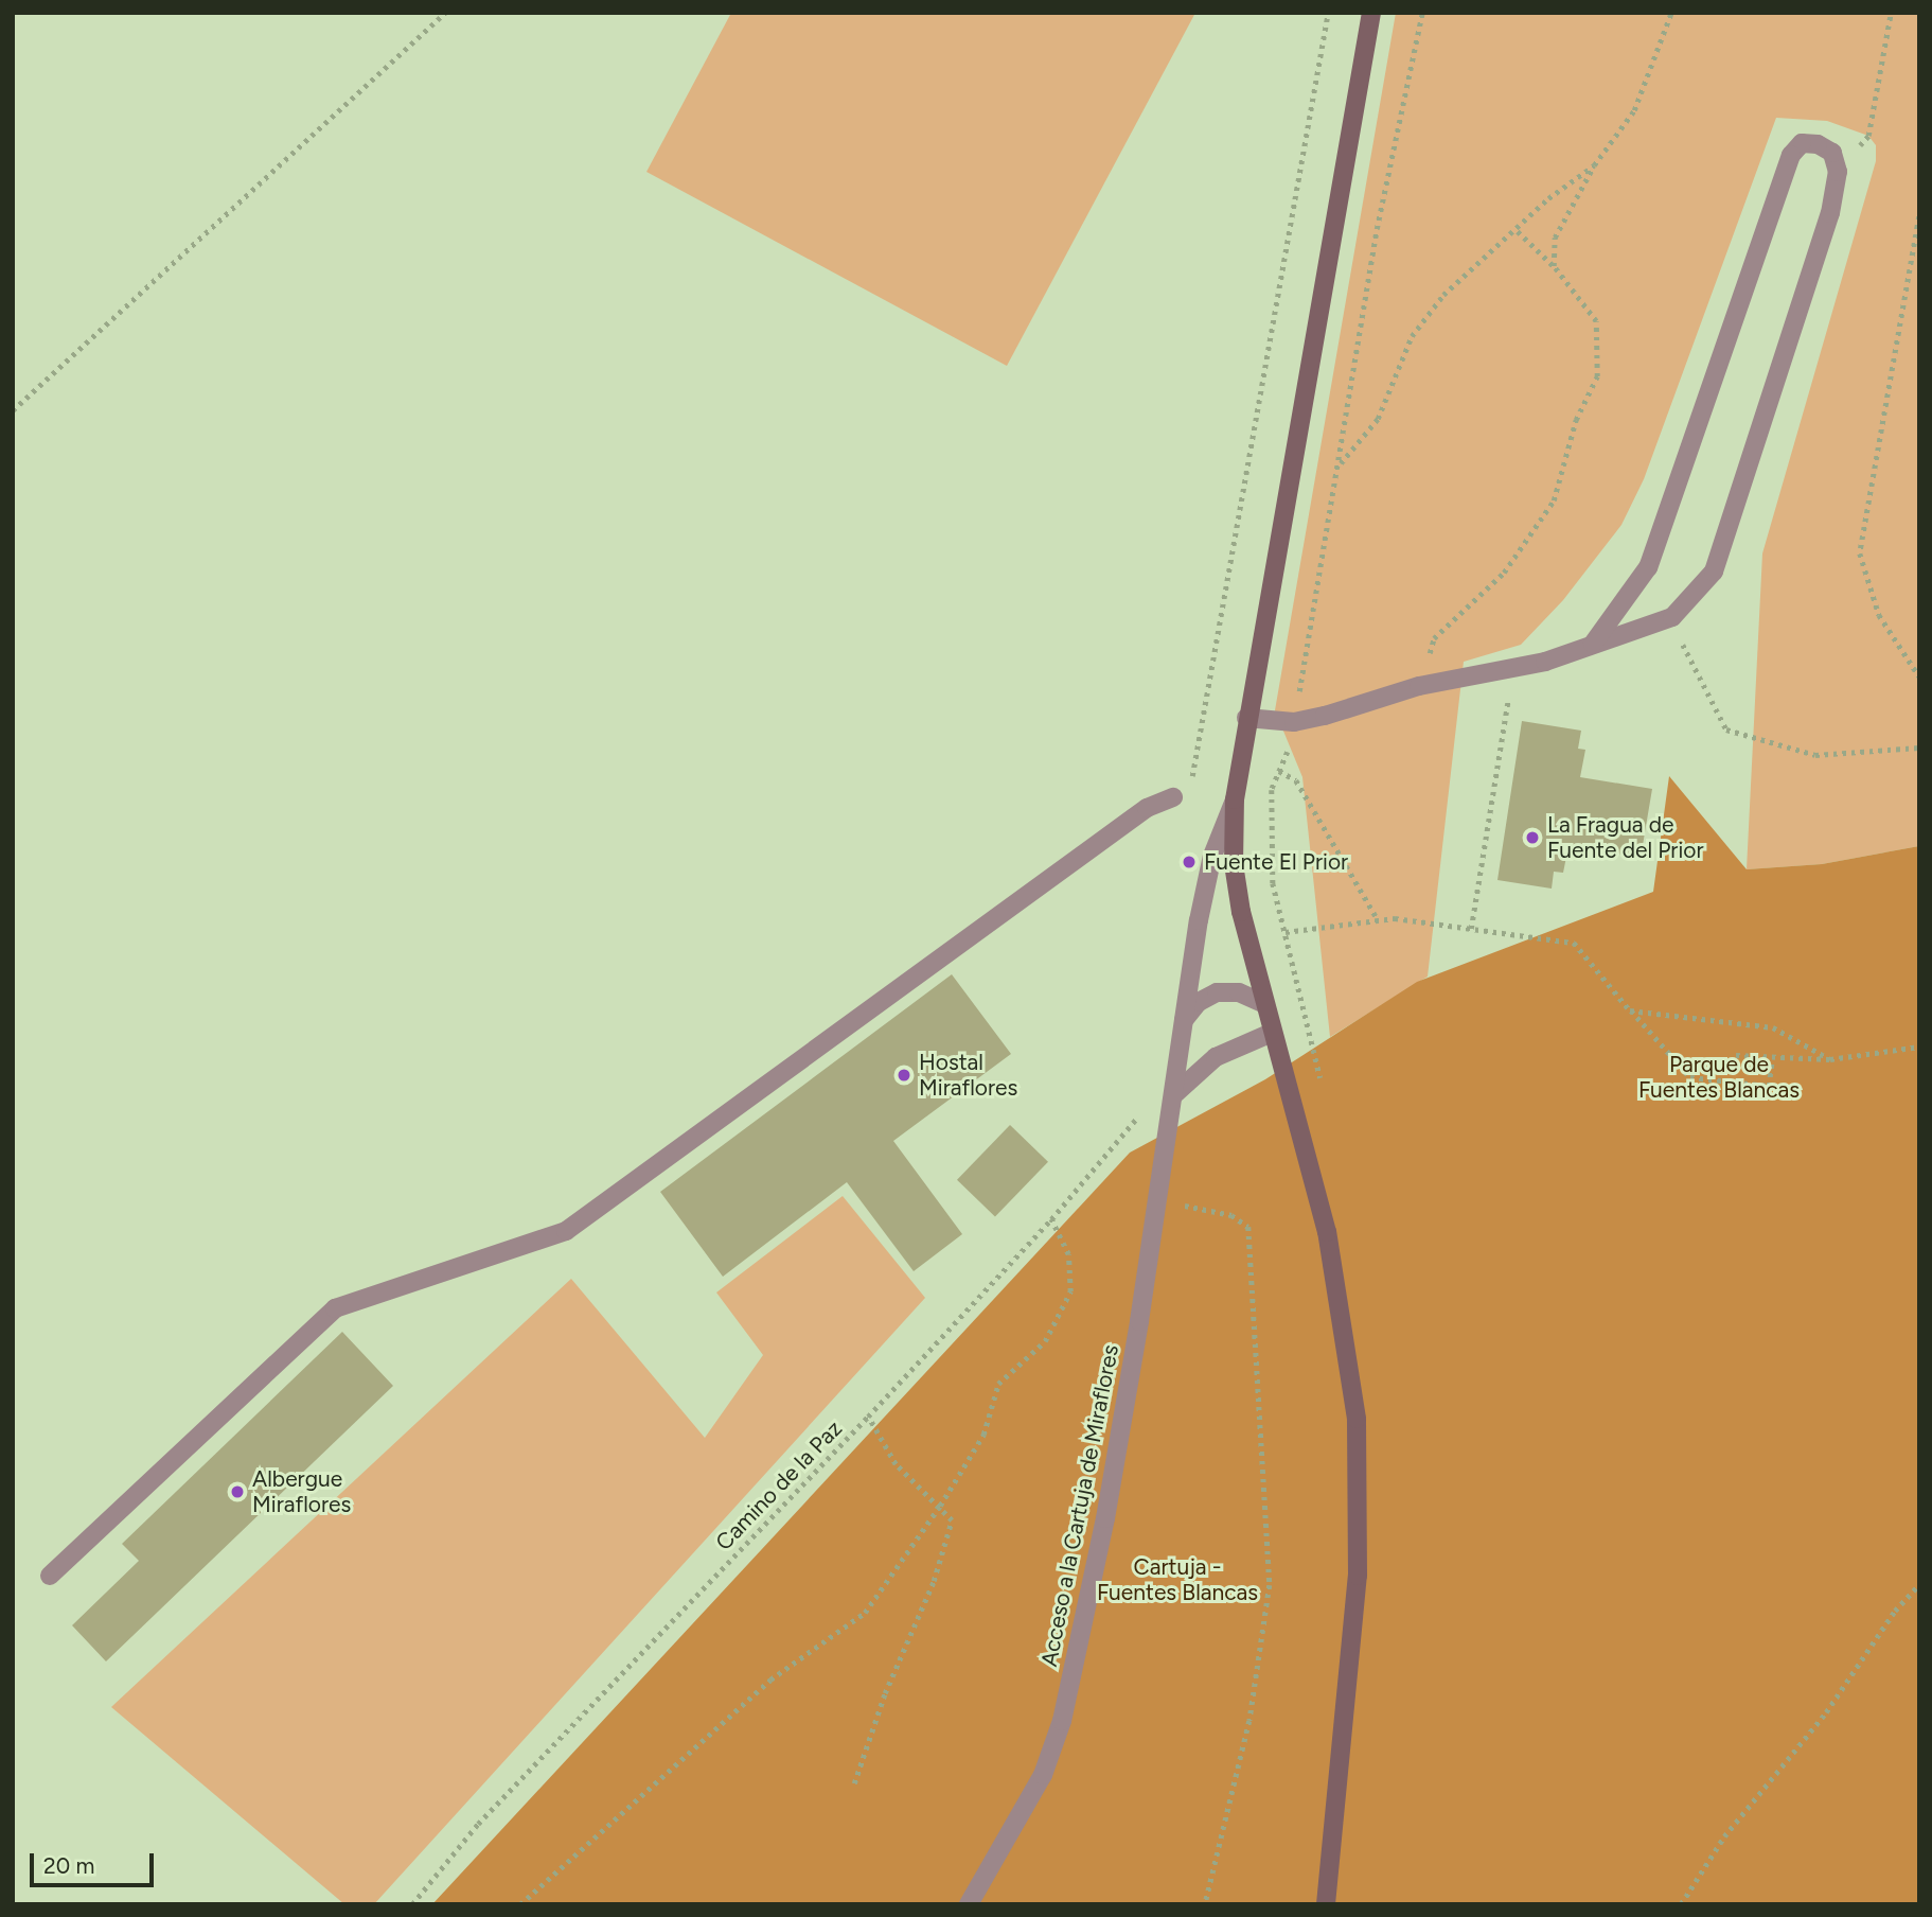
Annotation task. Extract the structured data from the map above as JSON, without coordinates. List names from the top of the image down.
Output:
{
  "streets": {
    "street": ["Acceso a la Cartuja de Miraflores"],
    "path": ["Camino de la Paz"]
  },
  "crossings": [
    ["Camino de la Paz", "Acceso a la Cartuja de Miraflores"]
  ],
  "parks": ["Parque de Fuentes Blancas", "Cartuja - Fuentes Blancas"],
  "places": [
    "La Fragua de Fuente del Prior",
    "Fuente El Prior",
    "Hostal Miraflores",
    "Albergue Miraflores"
  ],
  "scale_bar": "20 m"
}
